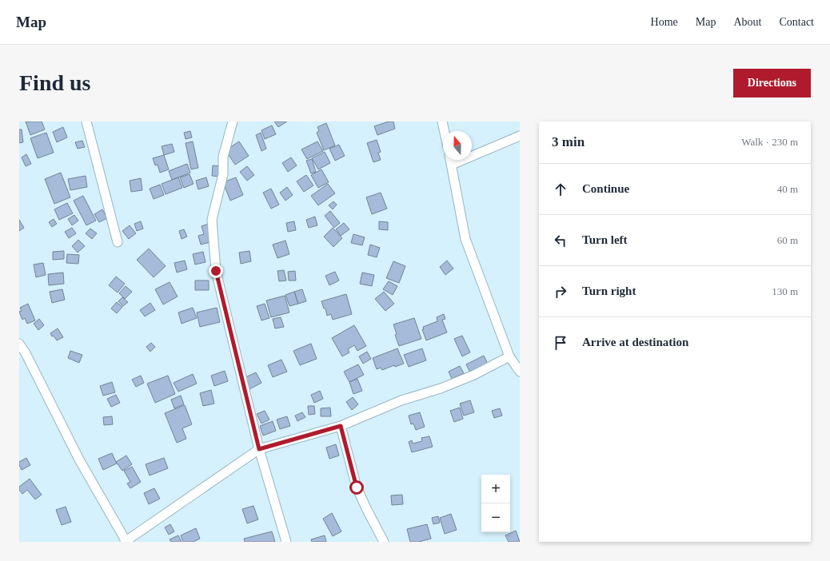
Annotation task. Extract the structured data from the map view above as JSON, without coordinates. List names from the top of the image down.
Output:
{
  "north": "top",
  "page": {
    "header": "Map",
    "nav": [
      "Home",
      "Map",
      "About",
      "Contact"
    ],
    "buttons": "Directions",
    "title": "Find us",
    "heading": ["3 min", "Walk · 230 m"],
    "list": [
      ["Continue", "40 m"],
      ["Turn left", "60 m"],
      ["Turn right", "130 m"],
      "Arrive at destination"
    ],
    "map_buttons": ["+", "−"]
  }
}
